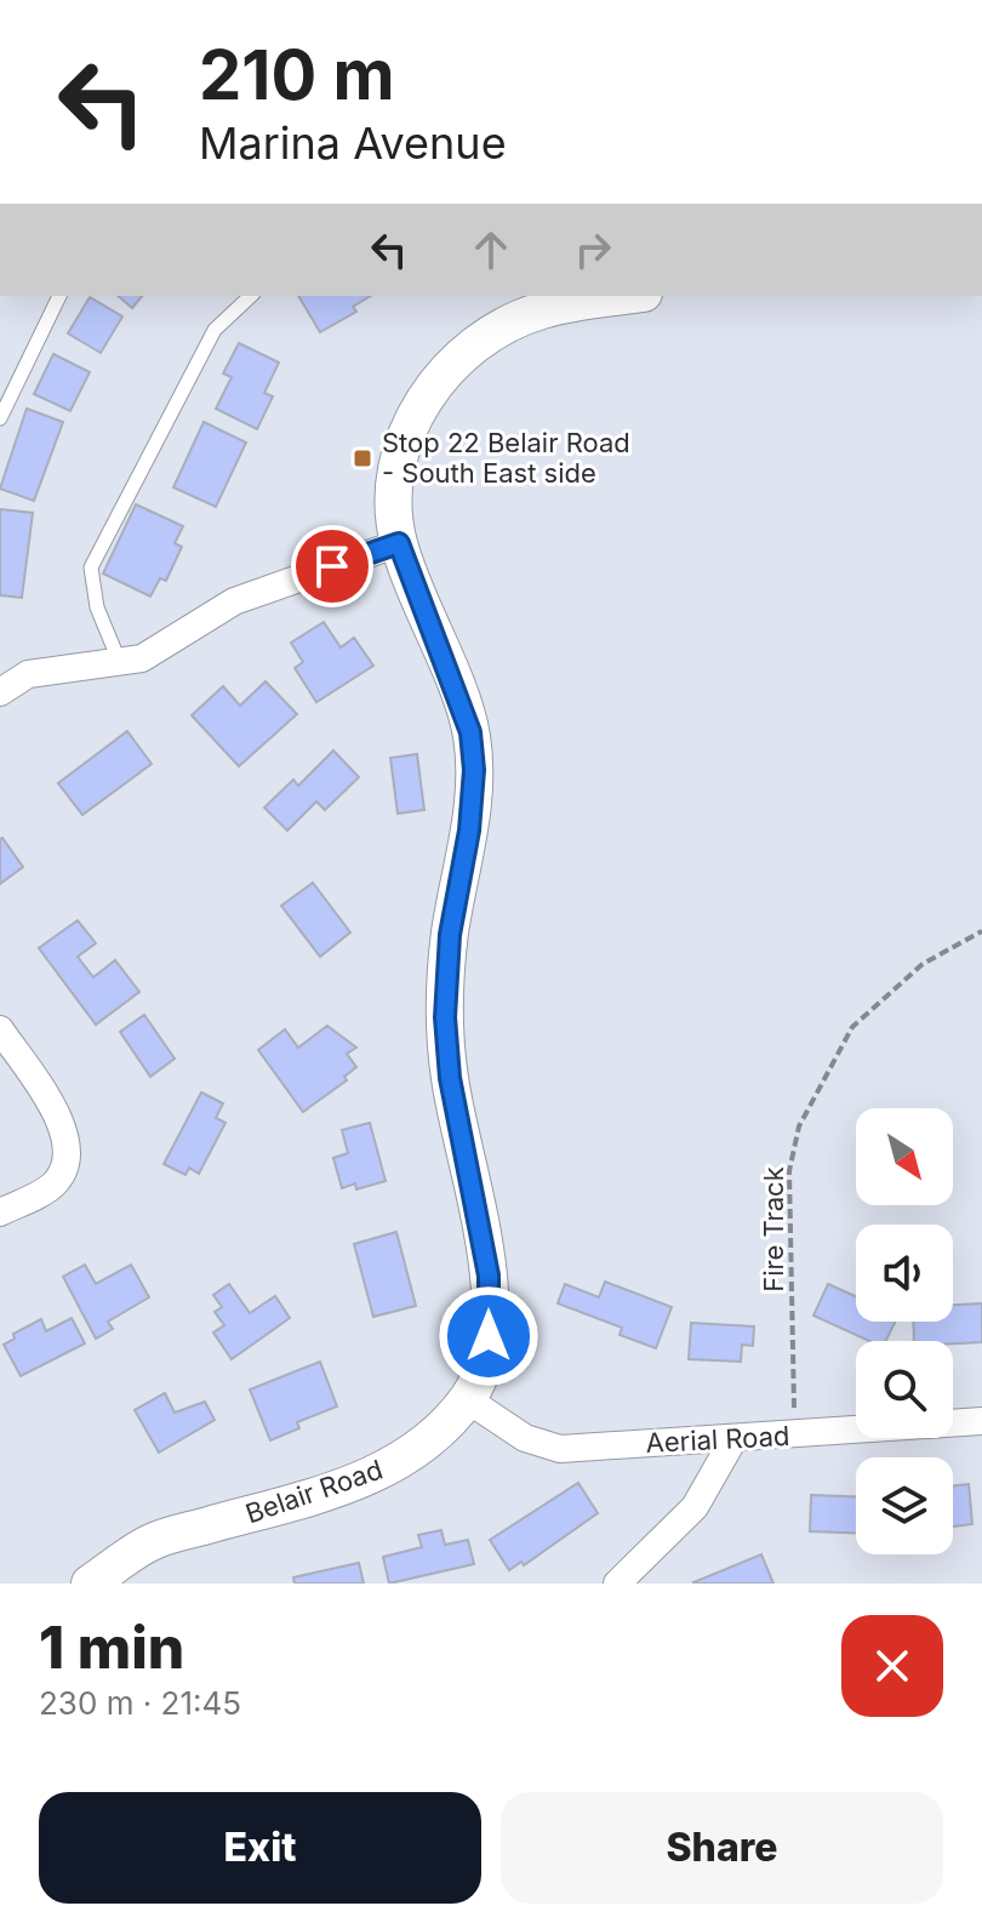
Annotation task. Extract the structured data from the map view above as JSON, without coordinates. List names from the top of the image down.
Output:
{
  "streets": {
    "main road": ["Belair Road"],
    "street": ["Aerial Road"],
    "path": ["Fire Track"]
  },
  "crossings": [
    ["Fire Track", "Aerial Road"],
    ["Aerial Road", "Belair Road"]
  ],
  "places": {
    "transit": ["Stop 22 Belair Road - South East side"]
  },
  "north": "bottom right",
  "page": {
    "turn": ["210 m", "Marina Avenue"],
    "heading": ["1 min", "230 m · 21:45"],
    "buttons": ["Exit", "Share"]
  }
}
